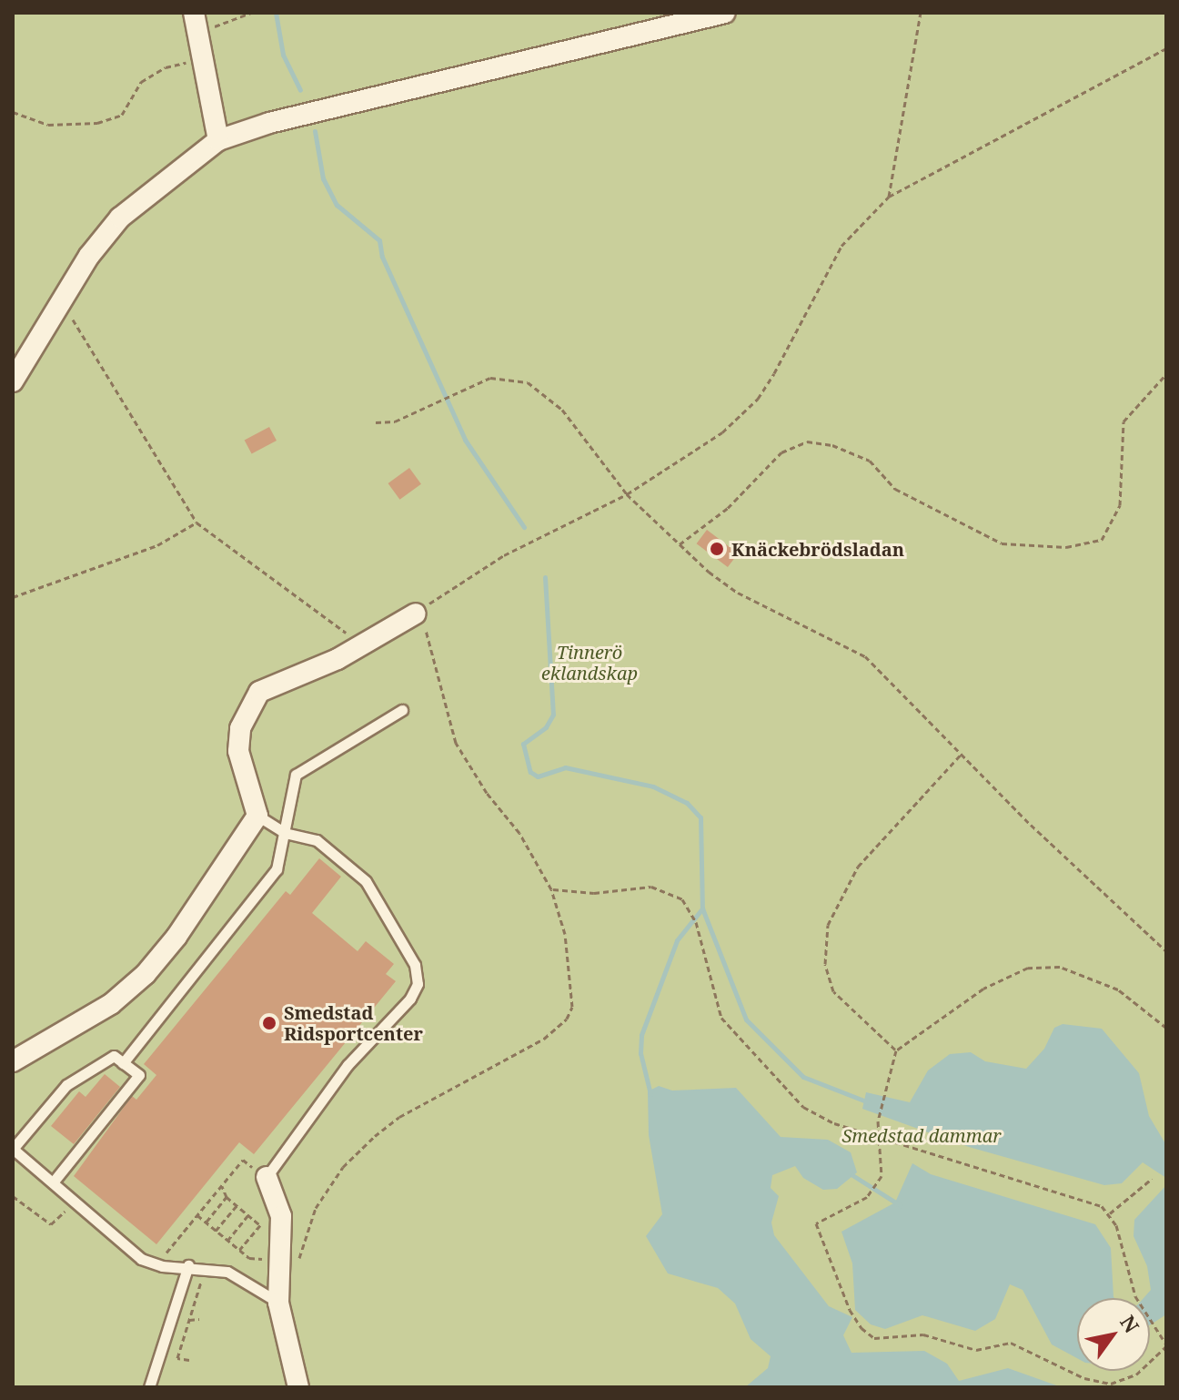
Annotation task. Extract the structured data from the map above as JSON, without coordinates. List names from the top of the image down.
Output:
{
  "parks": ["Tinnerö eklandskap", "Smedstad dammar"],
  "places": ["Knäckebrödsladan", "Smedstad Ridsportcenter"],
  "north": "top right"
}
